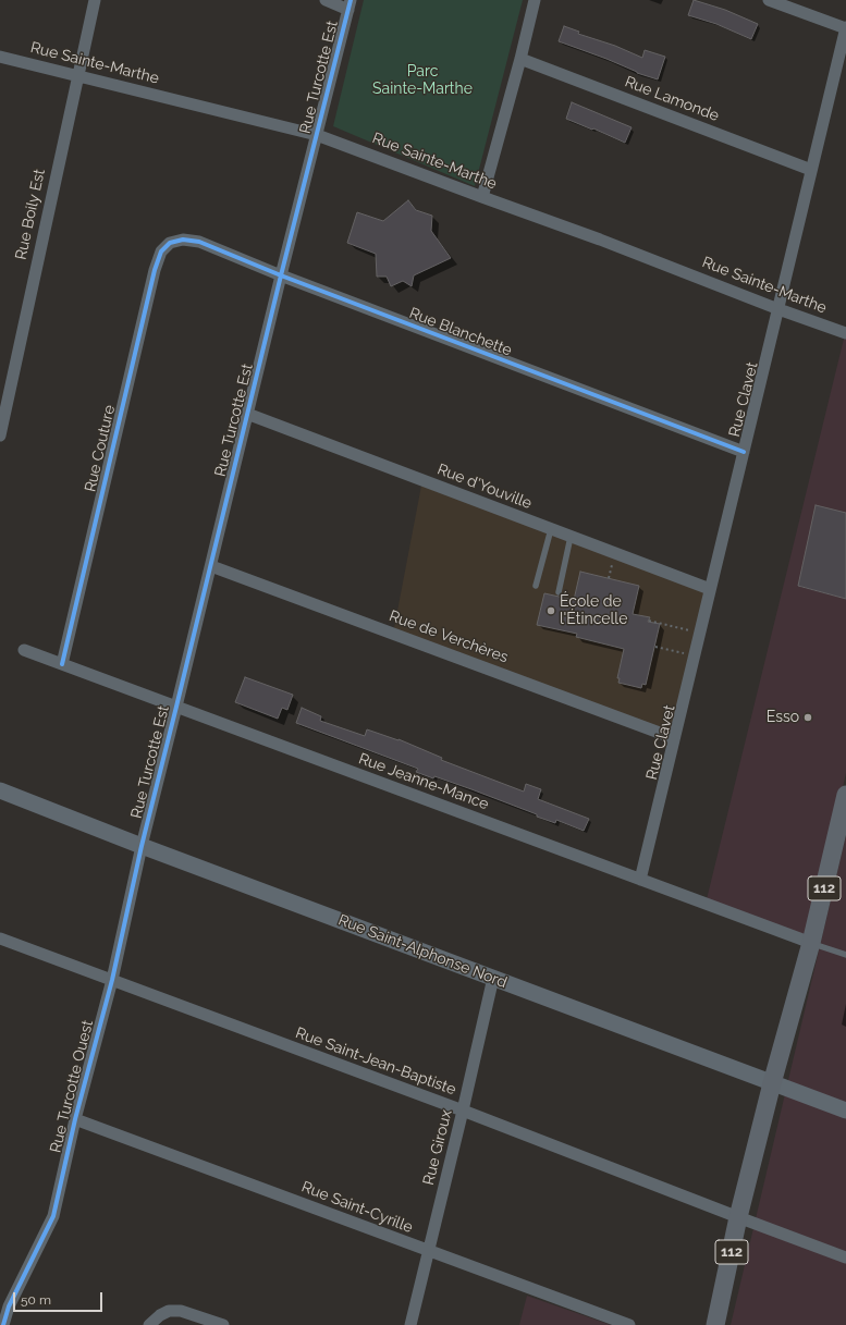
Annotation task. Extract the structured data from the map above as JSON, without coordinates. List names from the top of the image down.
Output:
{
  "streets": {
    "main road": ["112", "Rue Saint-Alphonse Nord"],
    "street": [
      "Rue Sainte-Marthe",
      "Rue Turcotte Est",
      "Rue Lamonde",
      "Rue Boily Est",
      "Rue Blanchette",
      "Rue Clavet",
      "Rue Couture",
      "Rue d'Youville",
      "Rue de Verchères",
      "Rue Jeanne-Mance",
      "Rue Saint-Jean-Baptiste",
      "Rue Turcotte Ouest",
      "Rue Giroux",
      "Rue Saint-Cyrille"
    ]
  },
  "crossings": [
    ["Rue Sainte-Marthe", "Rue Turcotte Est"],
    ["Rue Sainte-Marthe", "Rue Boily Est"],
    ["Rue Sainte-Marthe", "Rue Clavet"],
    ["Rue Turcotte Est", "Rue Blanchette"],
    ["Rue Turcotte Est", "Rue d'Youville"],
    ["Rue Turcotte Est", "Rue de Verchères"],
    ["Rue Turcotte Est", "Rue Jeanne-Mance"],
    ["Rue Turcotte Est", "Rue Saint-Alphonse Nord"],
    ["Rue Turcotte Est", "Rue Turcotte Ouest"],
    ["Rue Lamonde", "Rue Clavet"],
    ["Rue Blanchette", "Rue Clavet"],
    ["Rue Blanchette", "Rue Couture"],
    ["Rue Clavet", "Rue d'Youville"],
    ["Rue Clavet", "Rue de Verchères"],
    ["Rue Clavet", "Rue Jeanne-Mance"],
    ["Rue Couture", "Rue Jeanne-Mance"],
    ["Rue Jeanne-Mance", "112"],
    ["112", "Rue Saint-Alphonse Nord"],
    ["112", "Rue Saint-Jean-Baptiste"],
    ["Rue Saint-Alphonse Nord", "Rue Turcotte Ouest"],
    ["Rue Saint-Alphonse Nord", "Rue Giroux"],
    ["Rue Saint-Jean-Baptiste", "Rue Turcotte Ouest"],
    ["Rue Saint-Jean-Baptiste", "Rue Giroux"],
    ["Rue Turcotte Ouest", "Rue Saint-Cyrille"],
    ["Rue Giroux", "Rue Saint-Cyrille"]
  ],
  "parks": ["Parc Sainte-Marthe"],
  "places": ["École de l'Étincelle", "Esso"],
  "scale_bar": "50 m"
}
